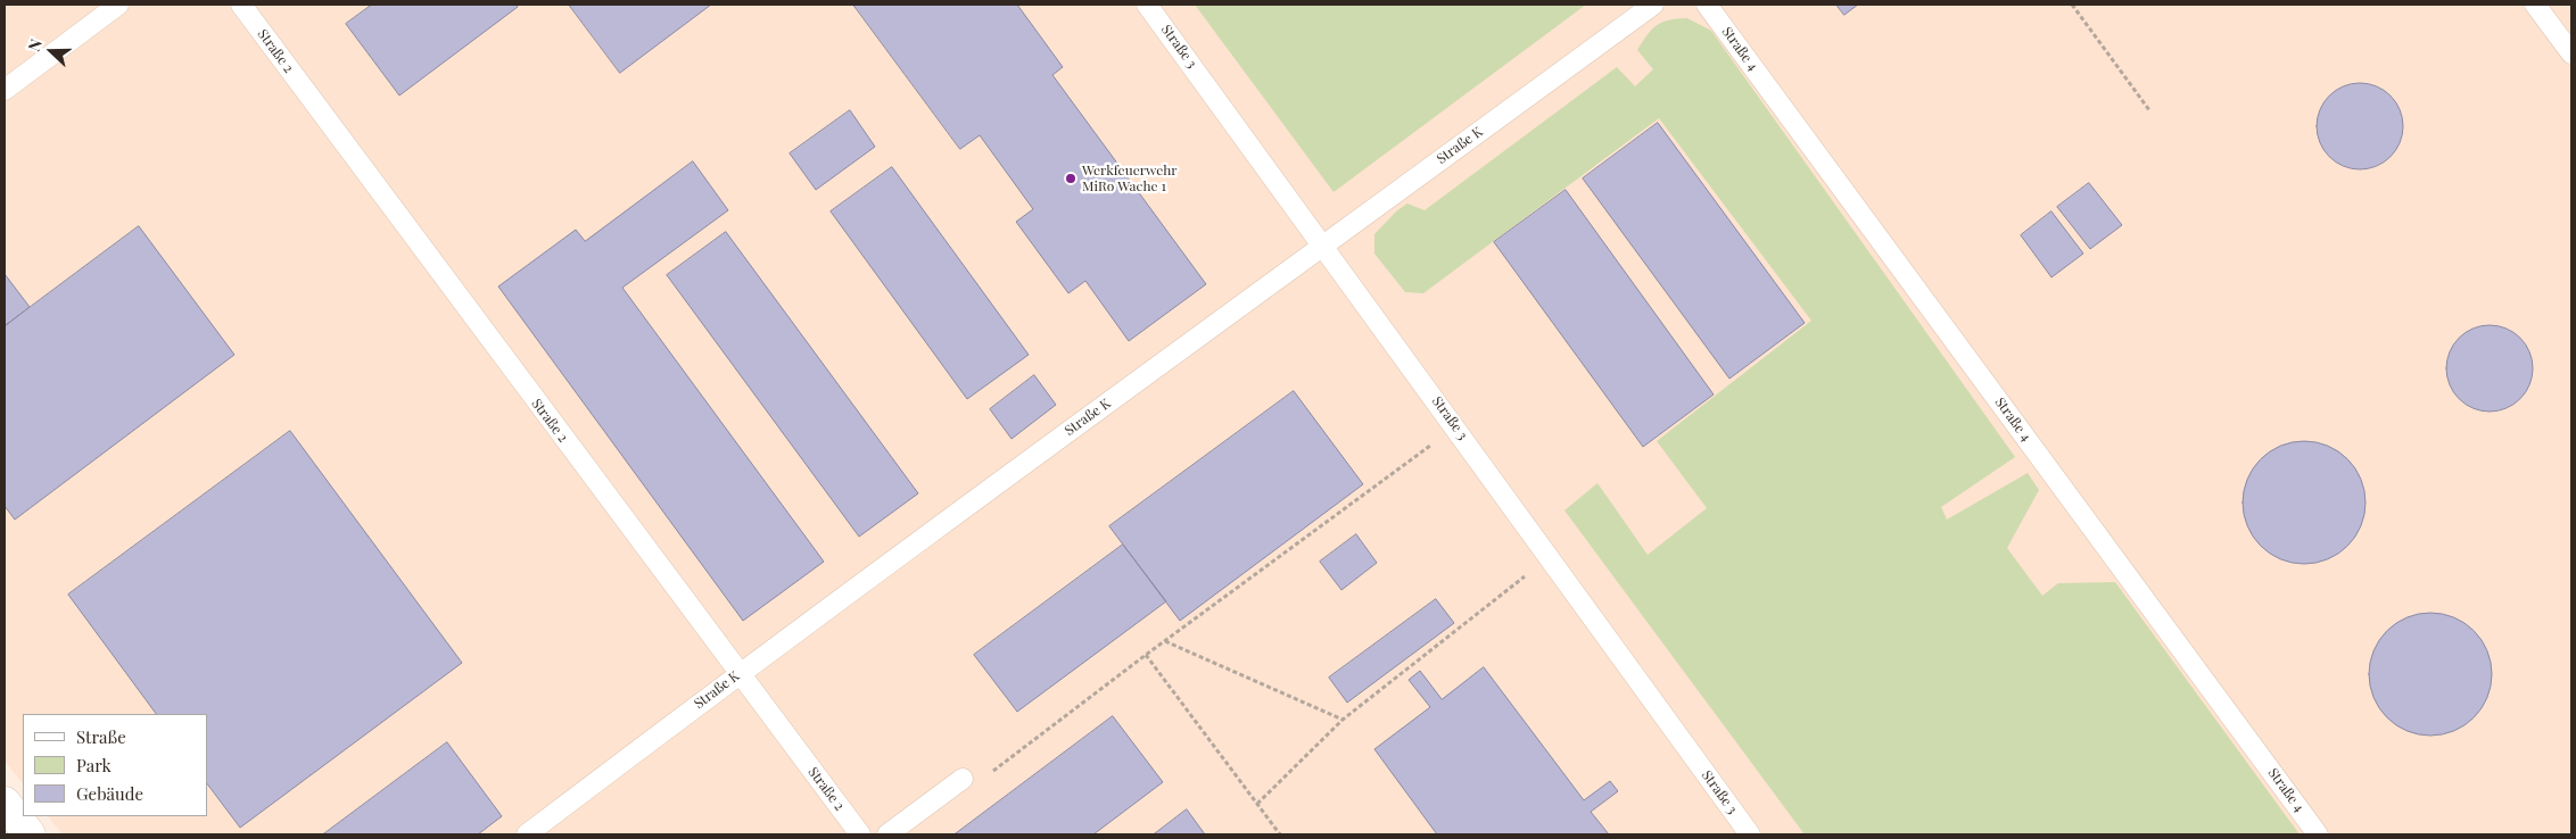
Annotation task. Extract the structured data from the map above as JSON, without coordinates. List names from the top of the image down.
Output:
{
  "streets": {
    "lane": [
      "Straße 3",
      "Straße 4",
      "Straße 2",
      "Straße K"
    ]
  },
  "crossings": [
    ["Straße 3", "Straße K"],
    ["Straße 2", "Straße K"]
  ],
  "places": ["Werkfeuerwehr MiRo Wache 1"],
  "legend": ["Straße", "Park", "Gebäude"],
  "north": "left"
}
